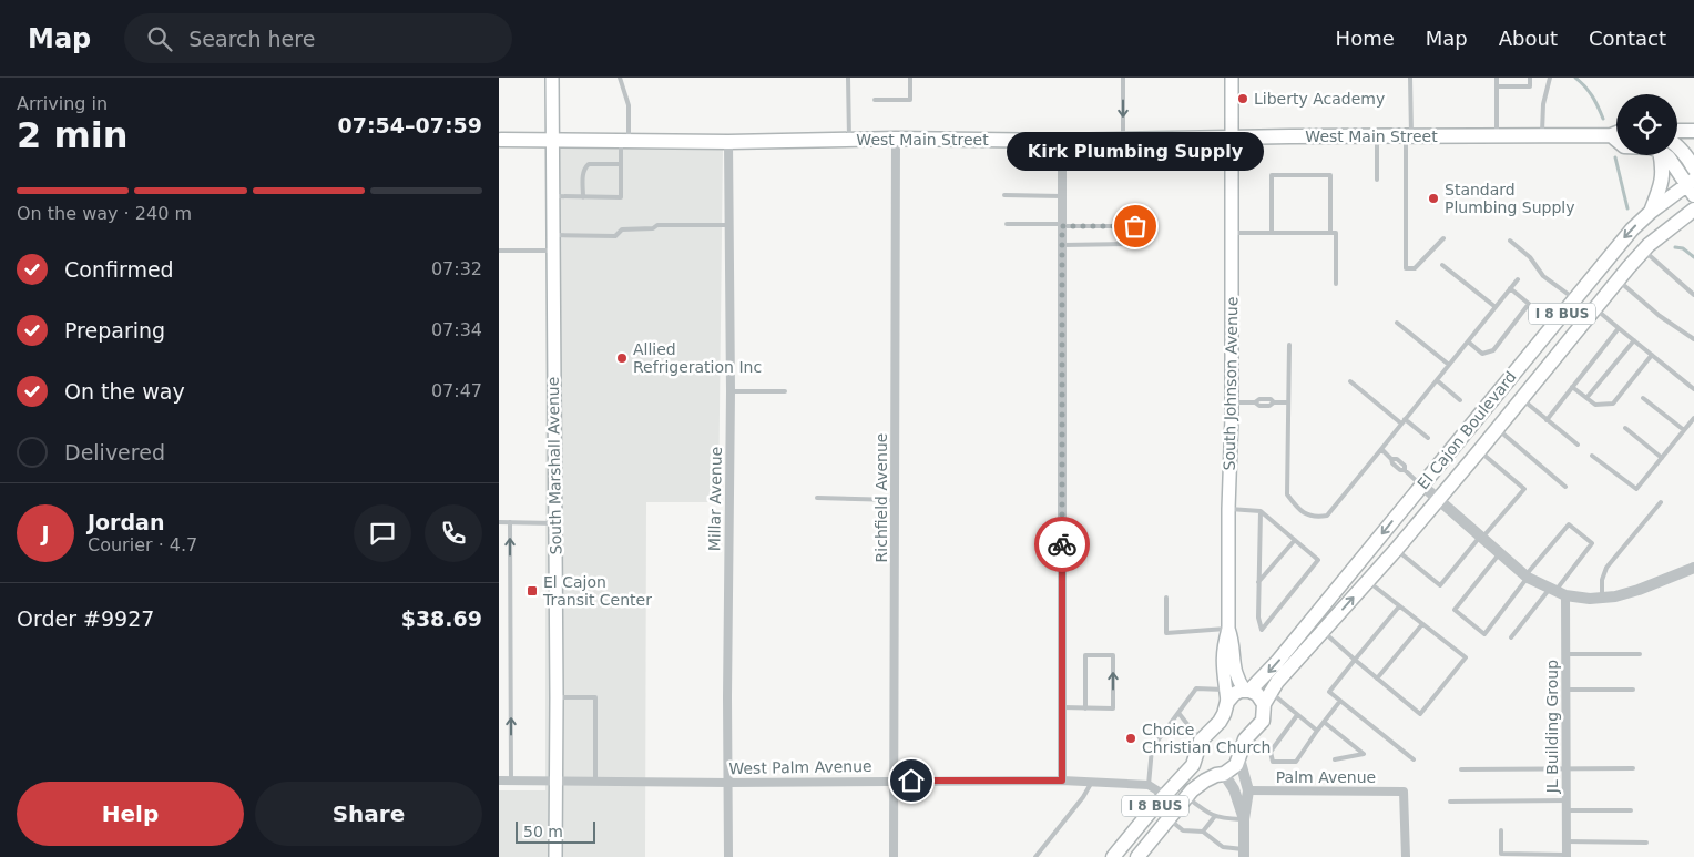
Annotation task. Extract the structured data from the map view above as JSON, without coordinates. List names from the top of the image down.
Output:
{
  "streets": {
    "main road": [
      "West Main Street",
      "I 8 BUS",
      "South Johnson Avenue",
      "El Cajon Boulevard",
      "South Marshall Avenue"
    ],
    "street": [
      "Richfield Avenue",
      "Millar Avenue",
      "JL Building Group",
      "West Palm Avenue",
      "Palm Avenue"
    ]
  },
  "crossings": [
    ["West Main Street", "South Johnson Avenue"],
    ["West Main Street", "South Marshall Avenue"],
    ["West Main Street", "Richfield Avenue"],
    ["West Main Street", "Millar Avenue"],
    ["I 8 BUS", "South Johnson Avenue"],
    ["I 8 BUS", "El Cajon Boulevard"],
    ["I 8 BUS", "West Palm Avenue"],
    ["South Johnson Avenue", "El Cajon Boulevard"],
    ["South Marshall Avenue", "West Palm Avenue"],
    ["Richfield Avenue", "West Palm Avenue"],
    ["Millar Avenue", "West Palm Avenue"]
  ],
  "places": {
    "other": [
      "Liberty Academy",
      "Standard Plumbing Supply",
      "Kirk Plumbing Supply",
      "Allied Refrigeration Inc",
      "Choice Christian Church"
    ],
    "transit": ["El Cajon Transit Center"]
  },
  "scale_bar": "50 m",
  "page": {
    "header": "Map",
    "search": "Search here",
    "nav": [
      "Home",
      "Map",
      "About",
      "Contact"
    ],
    "heading": ["2 min", "Arriving in", "07:54–07:59"],
    "panel": [
      "Jordan",
      "Courier · 4.7",
      "Order #9927",
      "$38.69"
    ],
    "bubble": "Kirk Plumbing Supply",
    "bar": "On the way · 240 m",
    "list": [
      ["Confirmed", "07:32"],
      ["Preparing", "07:34"],
      ["On the way", "07:47"],
      "Delivered"
    ],
    "round": "J",
    "buttons": ["Help", "Share"],
    "scale": "50 m"
  }
}
